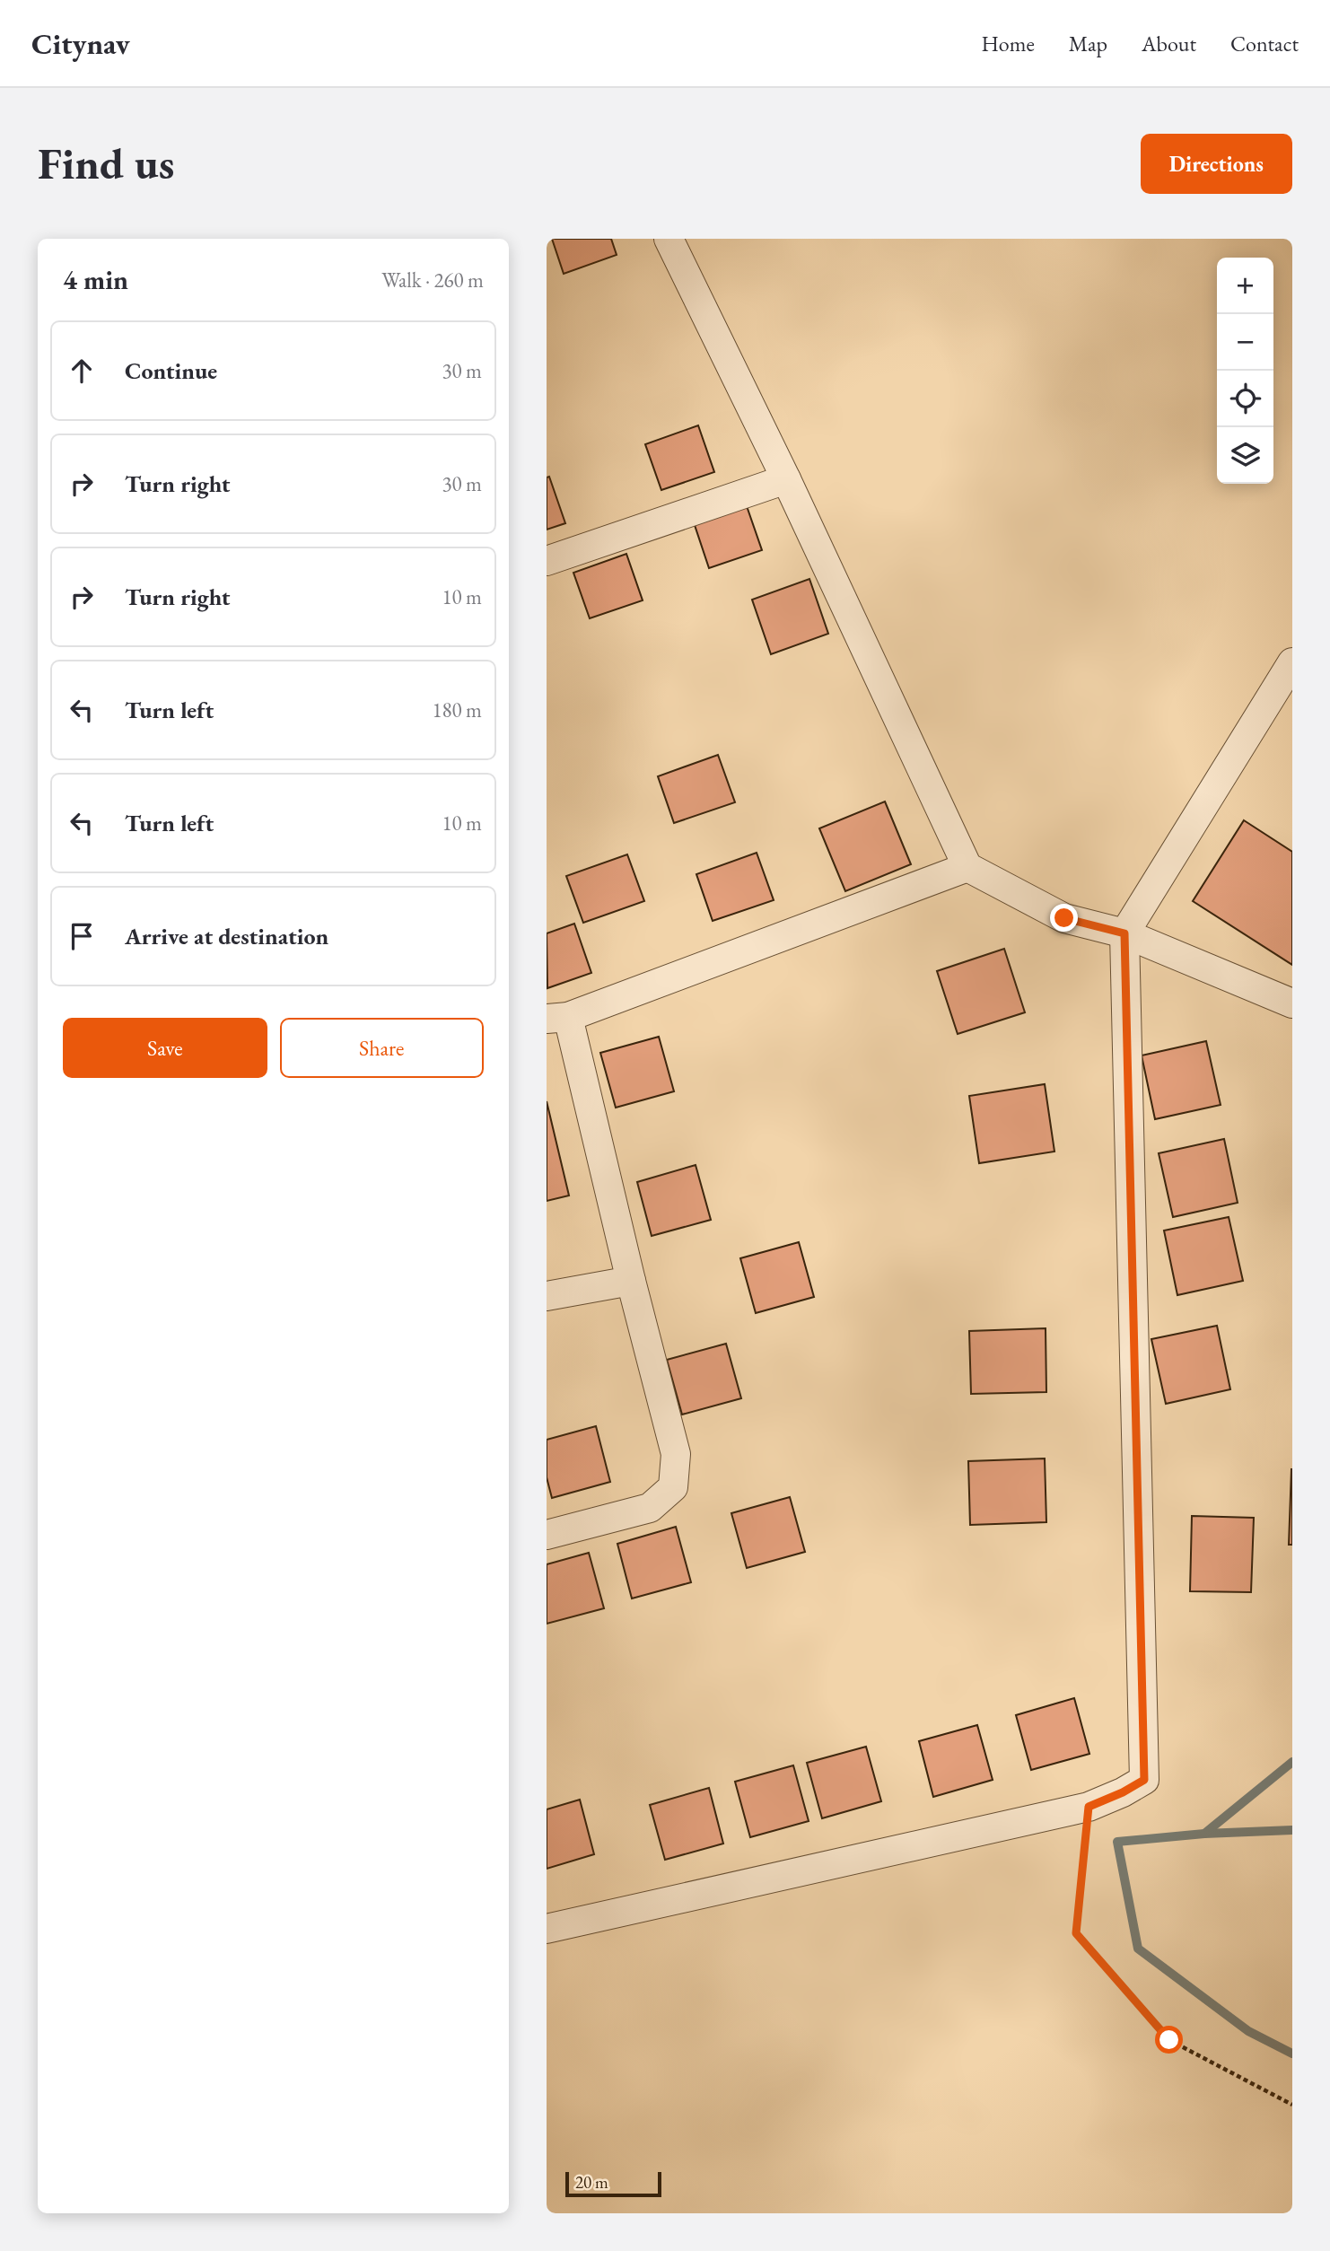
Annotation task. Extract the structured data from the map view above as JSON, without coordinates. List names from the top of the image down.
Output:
{
  "scale_bar": "20 m",
  "page": {
    "header": "Citynav",
    "nav": [
      "Home",
      "Map",
      "About",
      "Contact"
    ],
    "buttons": [
      "Directions",
      ["Save", "Share"]
    ],
    "title": "Find us",
    "heading": ["4 min", "Walk · 260 m"],
    "map_buttons": ["+", "−"],
    "list": [
      ["Continue", "30 m"],
      ["Turn right", "30 m"],
      ["Turn right", "10 m"],
      ["Turn left", "180 m"],
      ["Turn left", "10 m"],
      "Arrive at destination"
    ],
    "scale": "20 m"
  }
}
